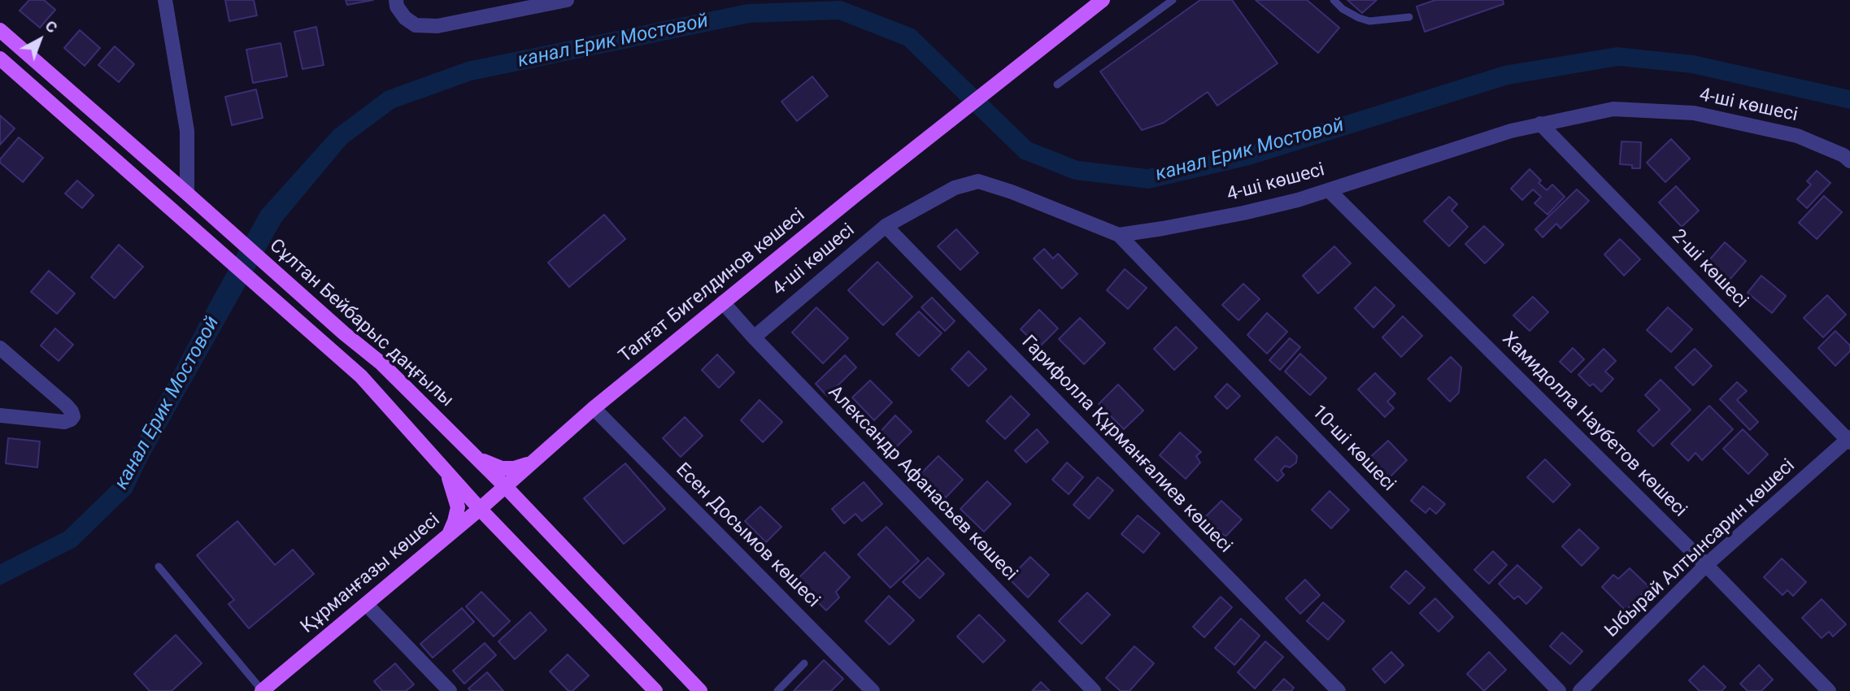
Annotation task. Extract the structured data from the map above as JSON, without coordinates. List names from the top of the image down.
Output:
{
  "streets": {
    "main road": ["Талғат Бигелдинов көшесі", "Сұлтан Бейбарыс даңғылы", "Құрманғазы көшесі"],
    "street": [
      "4-ші көшесі",
      "2-ші көшесі",
      "Хамидолла Наубетов көшесі",
      "Гарифолла Құрманғалиев көшесі",
      "10-ші көшесі",
      "Александр Афанасьев көшесі",
      "Есен Досымов көшесі",
      "Ыбырай Алтынсарин көшесі"
    ]
  },
  "crossings": [
    ["4-ші көшесі", "2-ші көшесі"],
    ["4-ші көшесі", "Хамидолла Наубетов көшесі"],
    ["4-ші көшесі", "Гарифолла Құрманғалиев көшесі"],
    ["4-ші көшесі", "10-ші көшесі"],
    ["4-ші көшесі", "Александр Афанасьев көшесі"],
    ["2-ші көшесі", "Ыбырай Алтынсарин көшесі"],
    ["Талғат Бигелдинов көшесі", "Сұлтан Бейбарыс даңғылы"],
    ["Талғат Бигелдинов көшесі", "Александр Афанасьев көшесі"],
    ["Талғат Бигелдинов көшесі", "Есен Досымов көшесі"],
    ["Талғат Бигелдинов көшесі", "Құрманғазы көшесі"],
    ["Сұлтан Бейбарыс даңғылы", "Құрманғазы көшесі"],
    ["Хамидолла Наубетов көшесі", "Ыбырай Алтынсарин көшесі"]
  ],
  "water": ["канал Ерик Мостовой"],
  "north": "top right"
}
